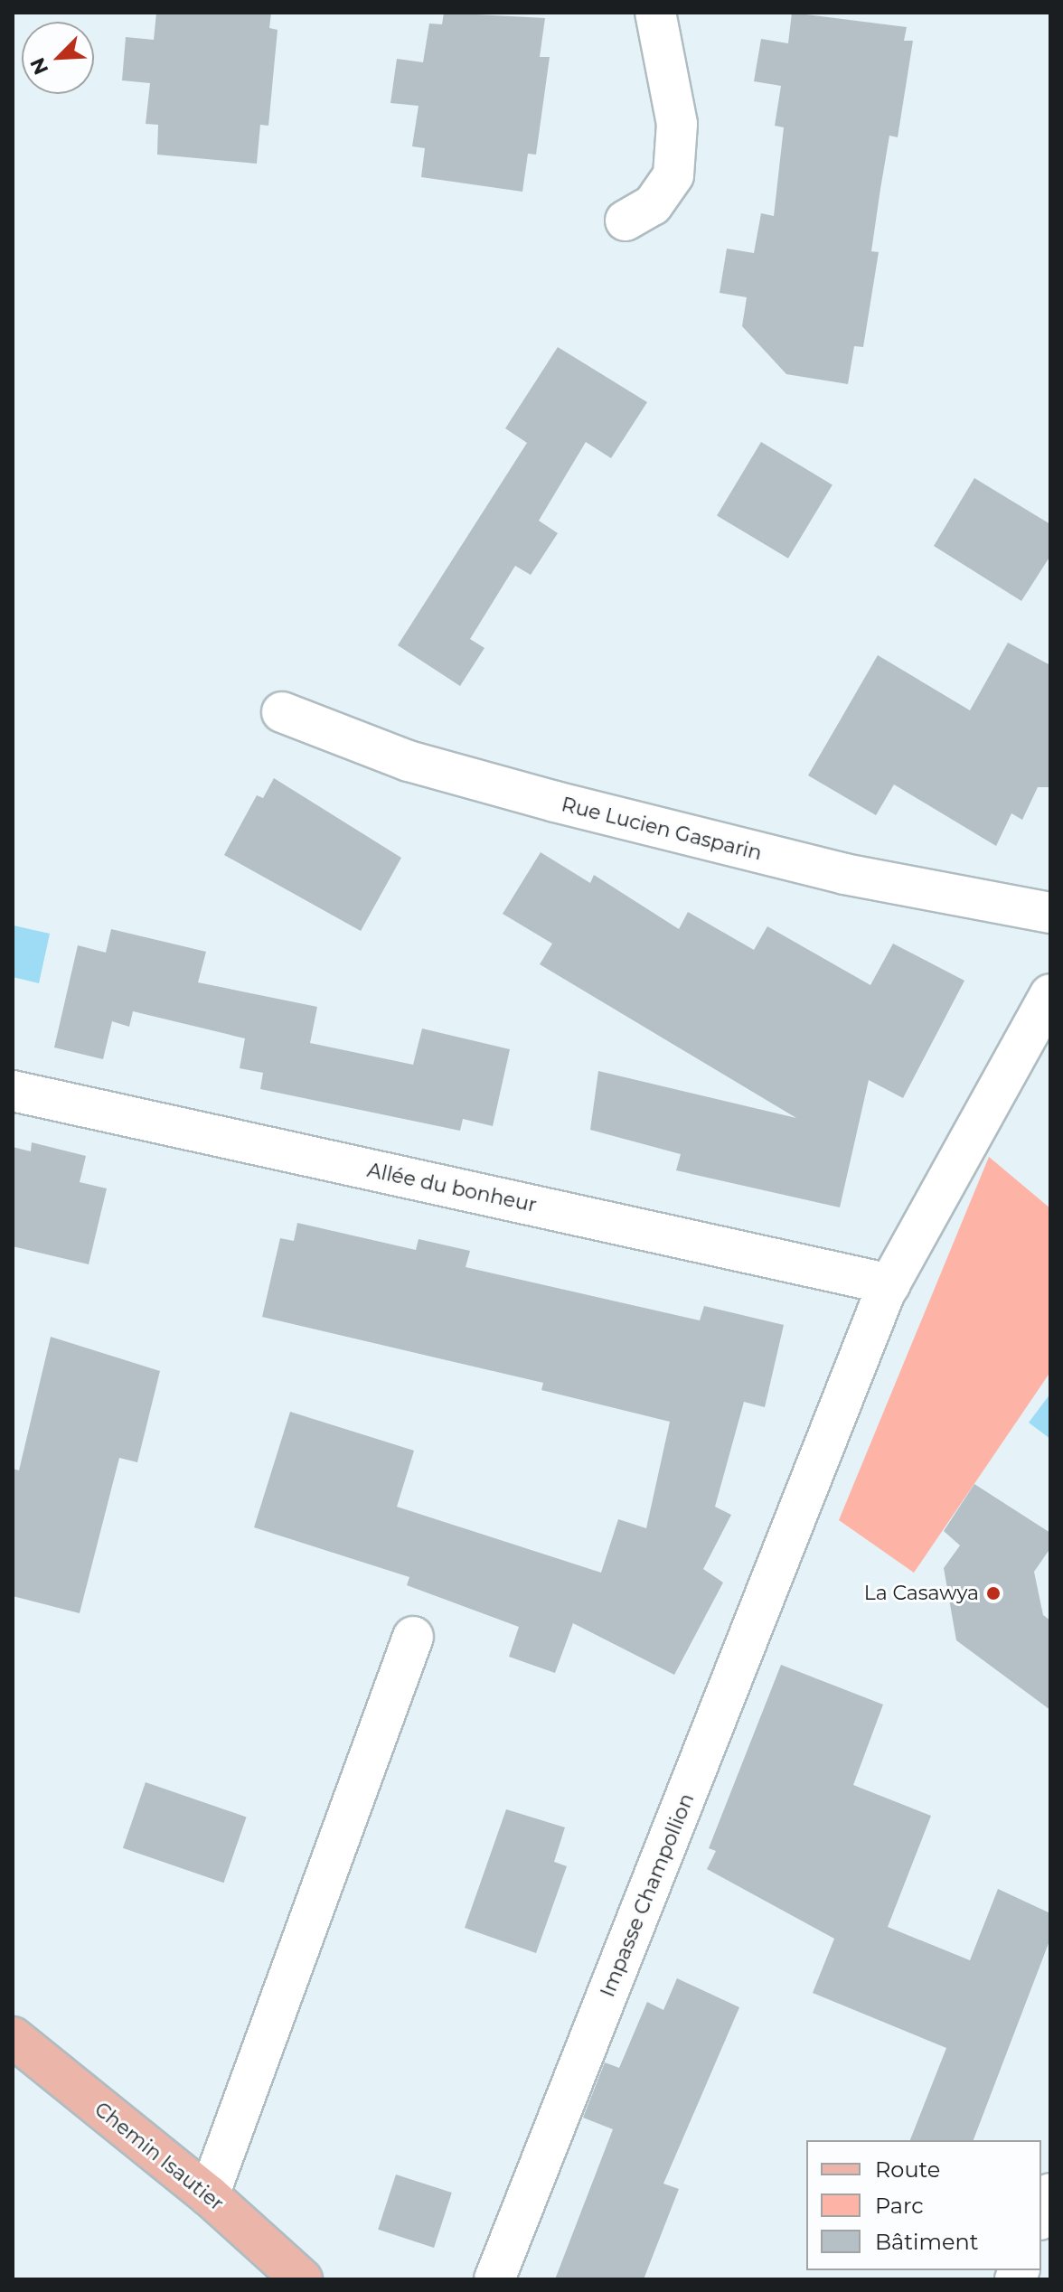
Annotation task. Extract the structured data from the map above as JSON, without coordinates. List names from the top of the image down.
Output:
{
  "streets": {
    "main road": ["Chemin Isautier"],
    "street": ["Rue Lucien Gasparin", "Allée du bonheur", "Impasse Champollion"]
  },
  "crossings": [
    ["Allée du bonheur", "Impasse Champollion"]
  ],
  "places": ["La Casawya"],
  "legend": ["Route", "Parc", "Bâtiment"],
  "north": "bottom left"
}
